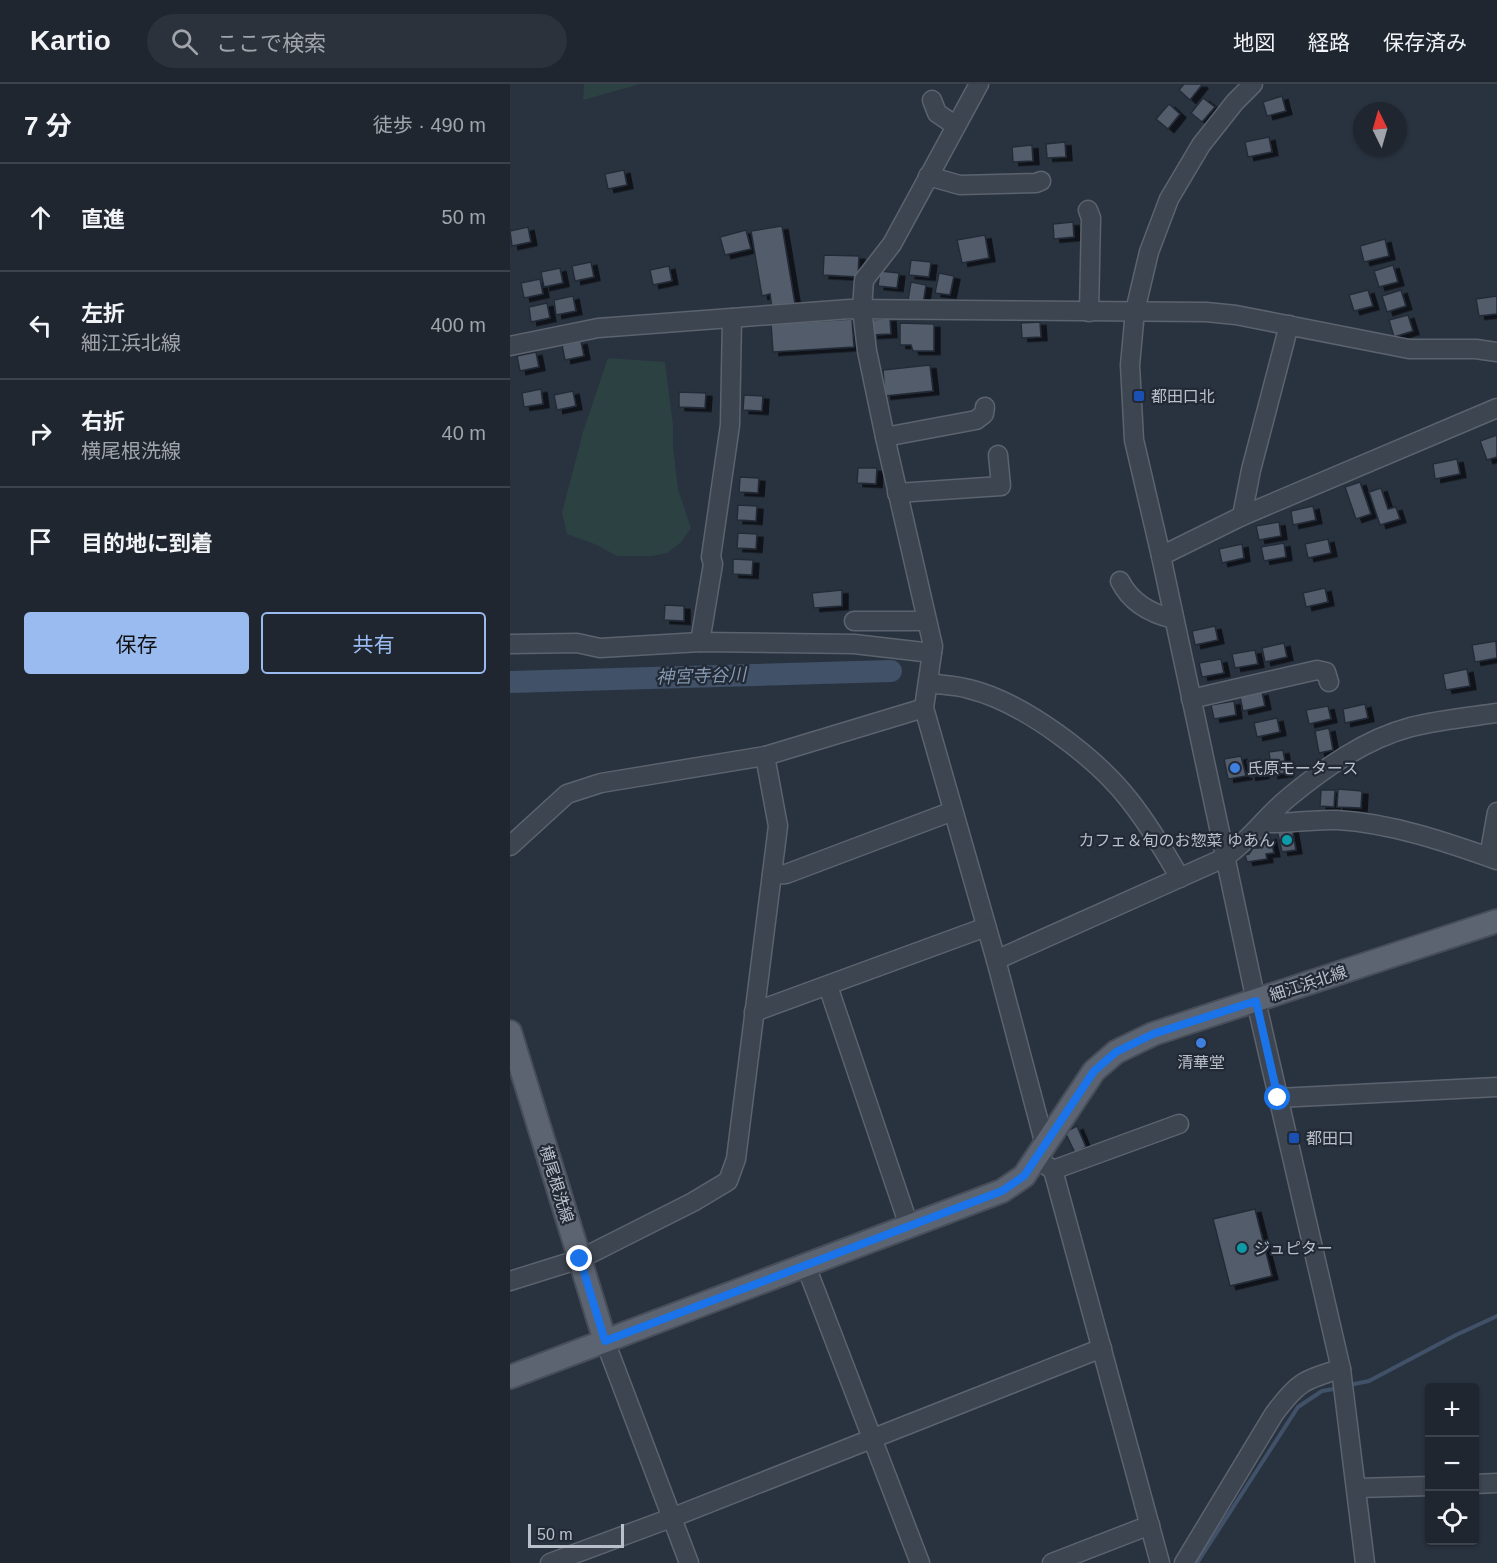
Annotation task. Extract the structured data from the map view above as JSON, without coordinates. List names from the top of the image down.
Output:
{
  "streets": {
    "main road": ["細江浜北線", "横尾根洗線"]
  },
  "crossings": [
    ["細江浜北線", "横尾根洗線"]
  ],
  "water": ["神宮寺谷川"],
  "places": {
    "transit": ["都田口北", "都田口"],
    "other": [
      "氏原モータース",
      "カフェ＆旬のお惣菜 ゆあん",
      "清華堂",
      "ジュピター"
    ]
  },
  "scale_bar": "50 m",
  "north": "top",
  "page": {
    "header": "Kartio",
    "search": "ここで検索",
    "nav": ["地図", "経路", "保存済み"],
    "heading": ["7 分", "徒歩 · 490 m"],
    "list": [
      ["直進", "50 m"],
      ["左折", "細江浜北線", "400 m"],
      ["右折", "横尾根洗線", "40 m"],
      "目的地に到着"
    ],
    "buttons": ["保存", "共有"],
    "map_buttons": ["+", "−"],
    "scale": "50 m"
  }
}
